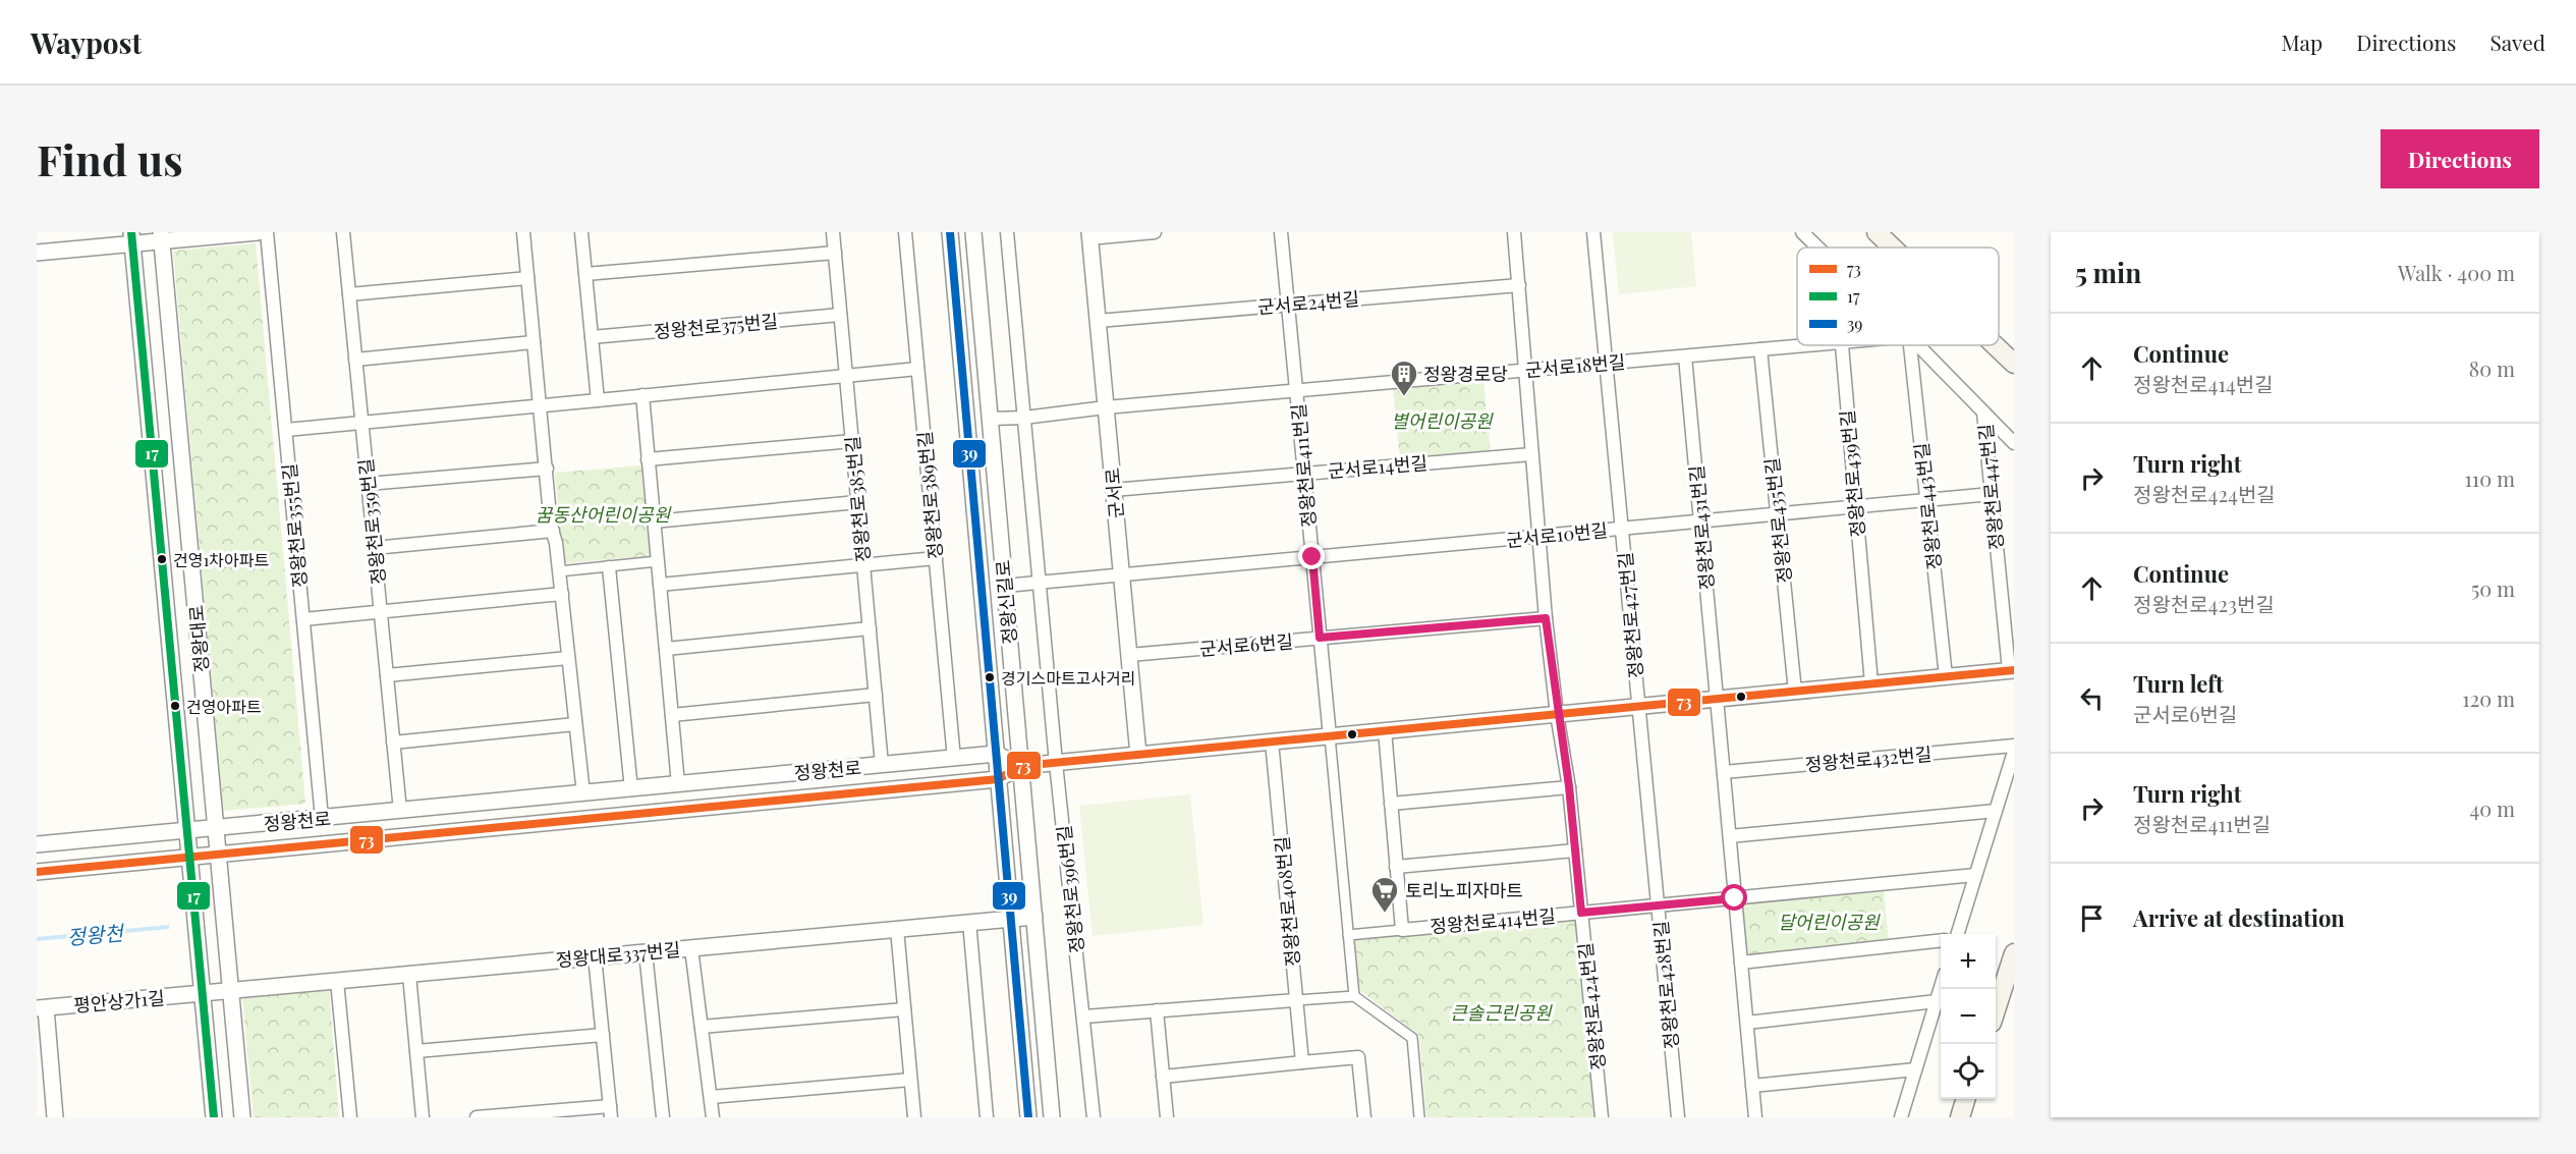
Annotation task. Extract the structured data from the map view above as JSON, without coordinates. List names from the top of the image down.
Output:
{
  "streets": {
    "street": [
      "군서로24번길",
      "정왕천로375번길",
      "군서로18번길",
      "정왕천로411번길",
      "군서로14번길",
      "정왕천로439번길",
      "정왕천로447번길",
      "군서로",
      "정왕천로389번길",
      "정왕천로385번길",
      "정왕천로443번길",
      "정왕천로435번길",
      "정왕천로359번길",
      "정왕천로355번길",
      "정왕천로431번길",
      "군서로10번길",
      "정왕신길로",
      "정왕천로427번길",
      "정왕대로",
      "군서로6번길",
      "정왕천로432번길",
      "정왕천로",
      "정왕천로396번길",
      "정왕천로408번길",
      "정왕천로414번길",
      "정왕대로337번길",
      "정왕천로428번길",
      "평안상가1길",
      "정왕천로424번길"
    ]
  },
  "crossings": [
    ["군서로24번길", "정왕천로411번길"],
    ["군서로24번길", "군서로"],
    ["군서로24번길", "정왕천로424번길"],
    ["정왕천로375번길", "정왕천로385번길"],
    ["군서로18번길", "정왕천로411번길"],
    ["군서로18번길", "군서로"],
    ["군서로18번길", "정왕천로435번길"],
    ["군서로18번길", "정왕천로431번길"],
    ["군서로18번길", "정왕신길로"],
    ["군서로18번길", "정왕천로427번길"],
    ["군서로18번길", "정왕천로396번길"],
    ["군서로18번길", "정왕천로424번길"],
    ["정왕천로411번길", "군서로14번길"],
    ["정왕천로411번길", "군서로10번길"],
    ["정왕천로411번길", "군서로6번길"],
    ["정왕천로411번길", "정왕천로"],
    ["군서로14번길", "군서로"],
    ["군서로14번길", "정왕천로424번길"],
    ["정왕천로439번길", "군서로10번길"],
    ["정왕천로439번길", "정왕천로"],
    ["정왕천로447번길", "군서로10번길"],
    ["정왕천로447번길", "정왕천로"],
    ["군서로", "군서로10번길"],
    ["군서로", "군서로6번길"],
    ["군서로", "정왕천로"],
    ["정왕천로389번길", "정왕천로"],
    ["정왕천로385번길", "정왕천로"],
    ["정왕천로443번길", "군서로10번길"],
    ["정왕천로443번길", "정왕천로"],
    ["정왕천로435번길", "군서로10번길"],
    ["정왕천로435번길", "정왕천로"],
    ["정왕천로359번길", "정왕천로"],
    ["정왕천로355번길", "정왕천로"],
    ["정왕천로431번길", "군서로10번길"],
    ["정왕천로431번길", "정왕천로"],
    ["군서로10번길", "정왕신길로"],
    ["군서로10번길", "정왕천로427번길"],
    ["군서로10번길", "정왕천로396번길"],
    ["군서로10번길", "정왕천로424번길"],
    ["정왕신길로", "정왕천로"],
    ["정왕신길로", "정왕대로337번길"],
    ["정왕천로427번길", "정왕천로"],
    ["정왕천로427번길", "정왕천로428번길"],
    ["정왕대로", "정왕천로"],
    ["정왕대로", "정왕대로337번길"],
    ["정왕대로", "평안상가1길"],
    ["군서로6번길", "정왕천로424번길"],
    ["정왕천로", "정왕천로396번길"],
    ["정왕천로", "정왕천로408번길"],
    ["정왕천로", "정왕천로428번길"],
    ["정왕천로", "정왕천로424번길"],
    ["정왕천로414번길", "정왕천로428번길"],
    ["정왕천로414번길", "정왕천로424번길"],
    ["정왕대로337번길", "평안상가1길"]
  ],
  "water": ["정왕천"],
  "parks": [
    "별어린이공원",
    "꿈동산어린이공원",
    "달어린이공원",
    "큰솔근린공원"
  ],
  "places": {
    "building": ["정왕경로당"],
    "other": ["건영1차아파트", "경기스마트고사거리", "건영아파트"],
    "supermarket": ["토리노피자마트"]
  },
  "lines": ["transit line 17", "transit line 39", "transit line 73"],
  "legend": ["73", "17", "39"],
  "page": {
    "header": "Waypost",
    "nav": ["Map", "Directions", "Saved"],
    "buttons": "Directions",
    "title": "Find us",
    "heading": ["5 min", "Walk · 400 m"],
    "list": [
      ["Continue", "정왕천로414번길", "80 m"],
      ["Turn right", "정왕천로424번길", "110 m"],
      ["Continue", "정왕천로423번길", "50 m"],
      ["Turn left", "군서로6번길", "120 m"],
      ["Turn right", "정왕천로411번길", "40 m"],
      "Arrive at destination"
    ],
    "map_buttons": ["+", "−"]
  }
}
